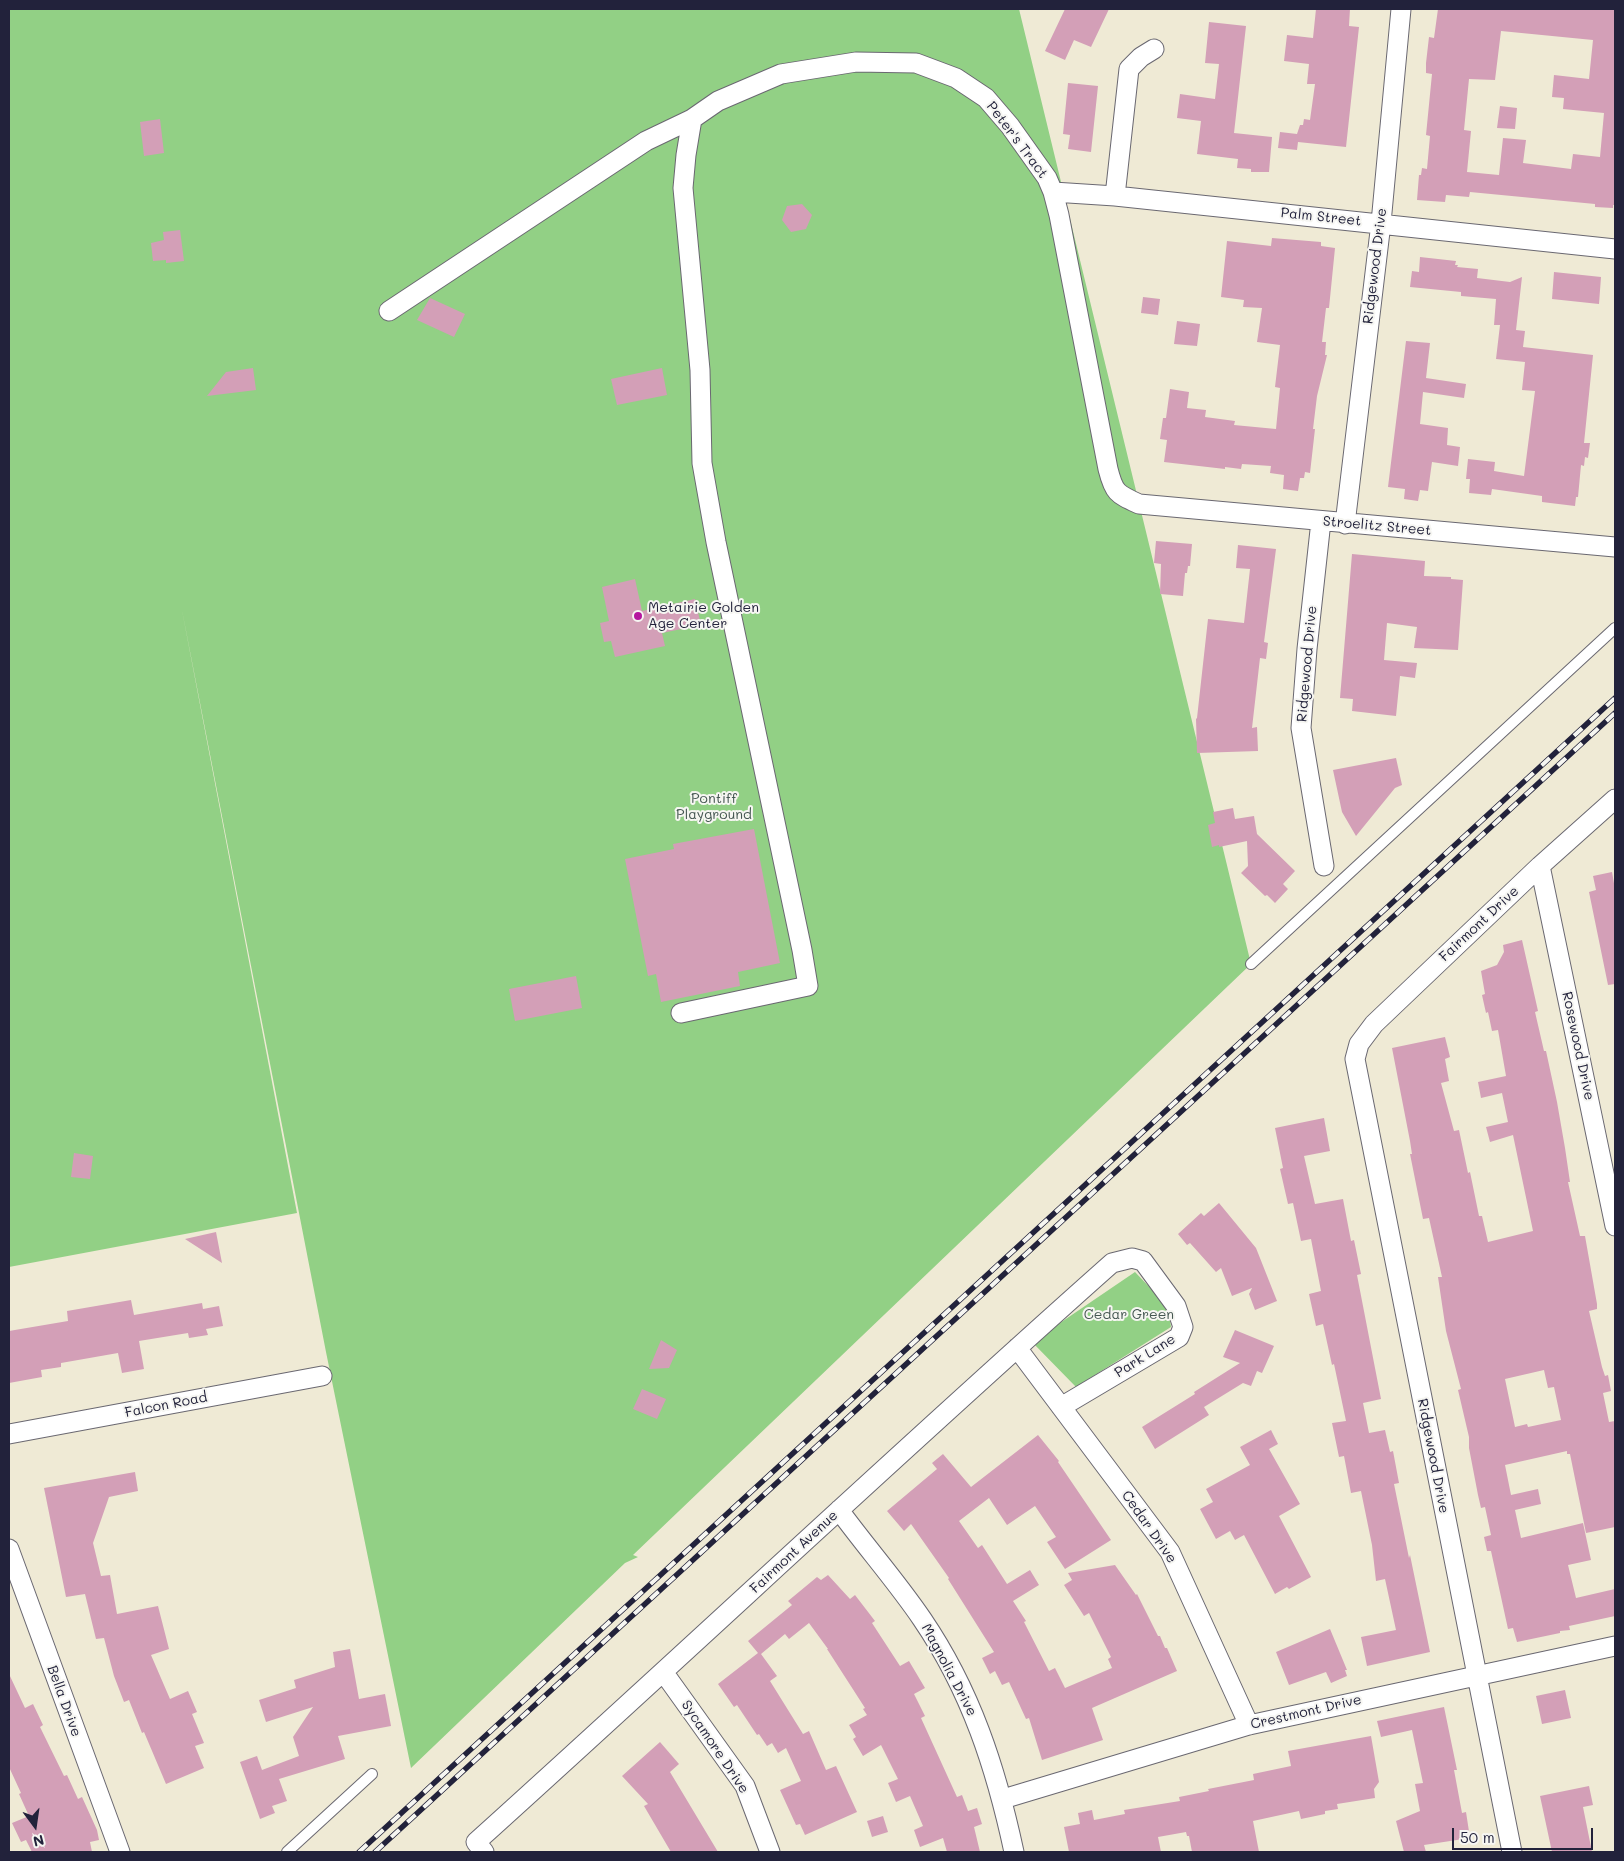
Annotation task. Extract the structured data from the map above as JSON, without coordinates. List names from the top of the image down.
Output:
{
  "streets": {
    "street": [
      "Peter's Tract",
      "Palm Street",
      "Ridgewood Drive",
      "Stroelitz Street",
      "Fairmont Drive",
      "Rosewood Drive",
      "Park Lane",
      "Falcon Road",
      "Cedar Drive",
      "Fairmont Avenue",
      "Magnolia Drive",
      "Bella Drive",
      "Crestmont Drive",
      "Sycamore Drive"
    ]
  },
  "crossings": [
    ["Peter's Tract", "Palm Street"],
    ["Peter's Tract", "Stroelitz Street"],
    ["Palm Street", "Ridgewood Drive"],
    ["Ridgewood Drive", "Stroelitz Street"],
    ["Ridgewood Drive", "Fairmont Drive"],
    ["Ridgewood Drive", "Crestmont Drive"],
    ["Fairmont Drive", "Rosewood Drive"],
    ["Park Lane", "Cedar Drive"],
    ["Park Lane", "Fairmont Avenue"],
    ["Cedar Drive", "Fairmont Avenue"],
    ["Cedar Drive", "Crestmont Drive"],
    ["Fairmont Avenue", "Magnolia Drive"],
    ["Fairmont Avenue", "Sycamore Drive"],
    ["Magnolia Drive", "Crestmont Drive"]
  ],
  "parks": ["Pontiff Playground", "Cedar Green"],
  "places": ["Metairie Golden Age Center"],
  "scale_bar": "50 m",
  "north": "bottom"
}
